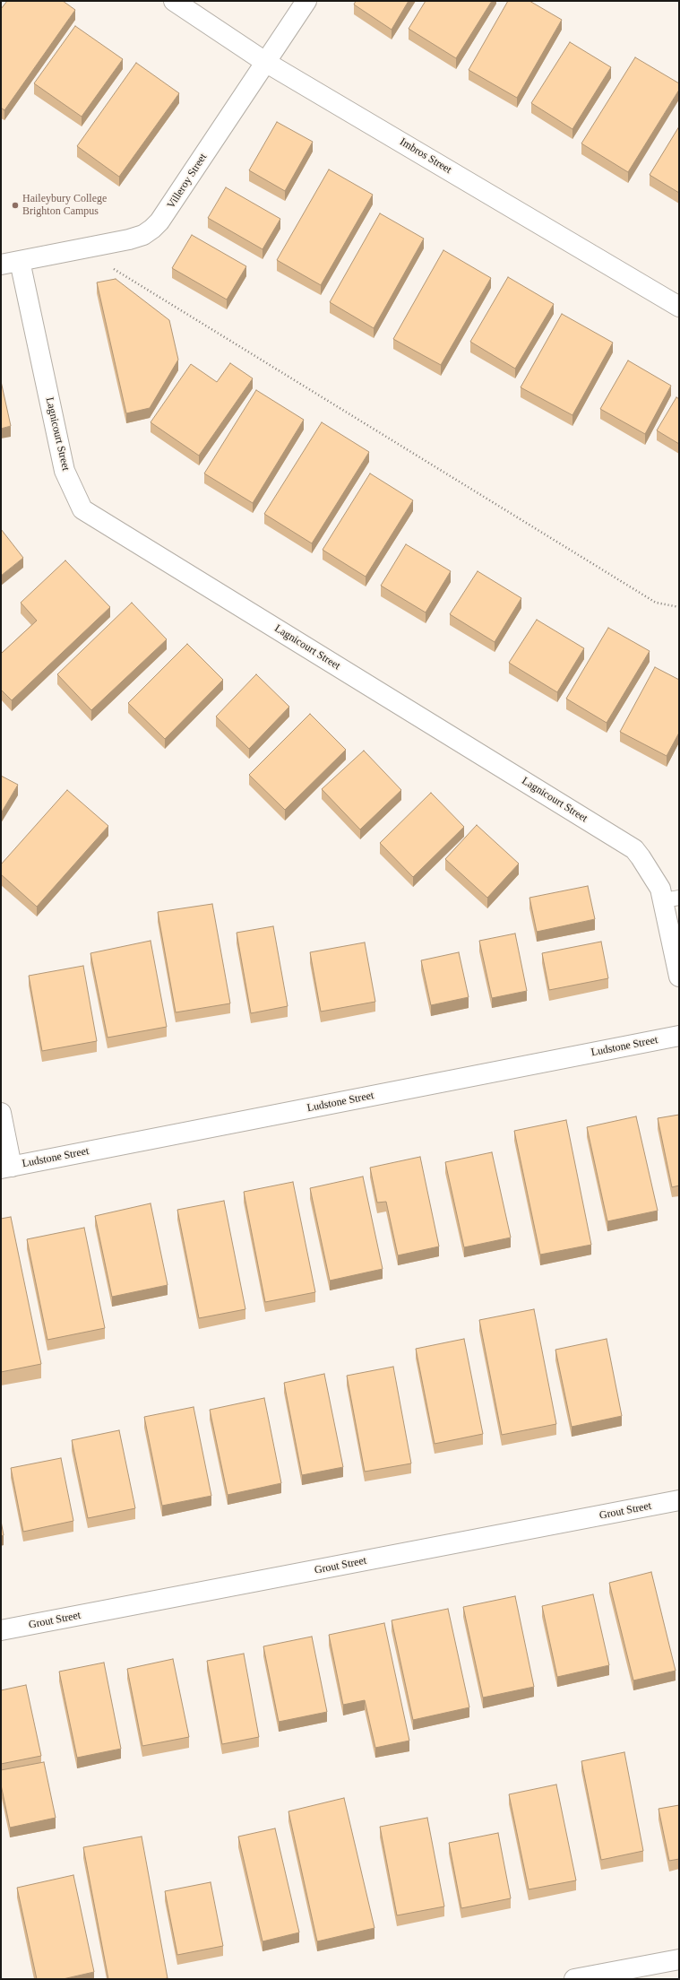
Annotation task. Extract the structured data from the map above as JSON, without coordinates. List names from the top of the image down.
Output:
{
  "streets": {
    "street": [
      "Imbros Street",
      "Villeroy Street",
      "Lagnicourt Street",
      "Ludstone Street",
      "Grout Street"
    ]
  },
  "crossings": [
    ["Imbros Street", "Villeroy Street"],
    ["Villeroy Street", "Lagnicourt Street"]
  ],
  "places": ["Haileybury College Brighton Campus"]
}
